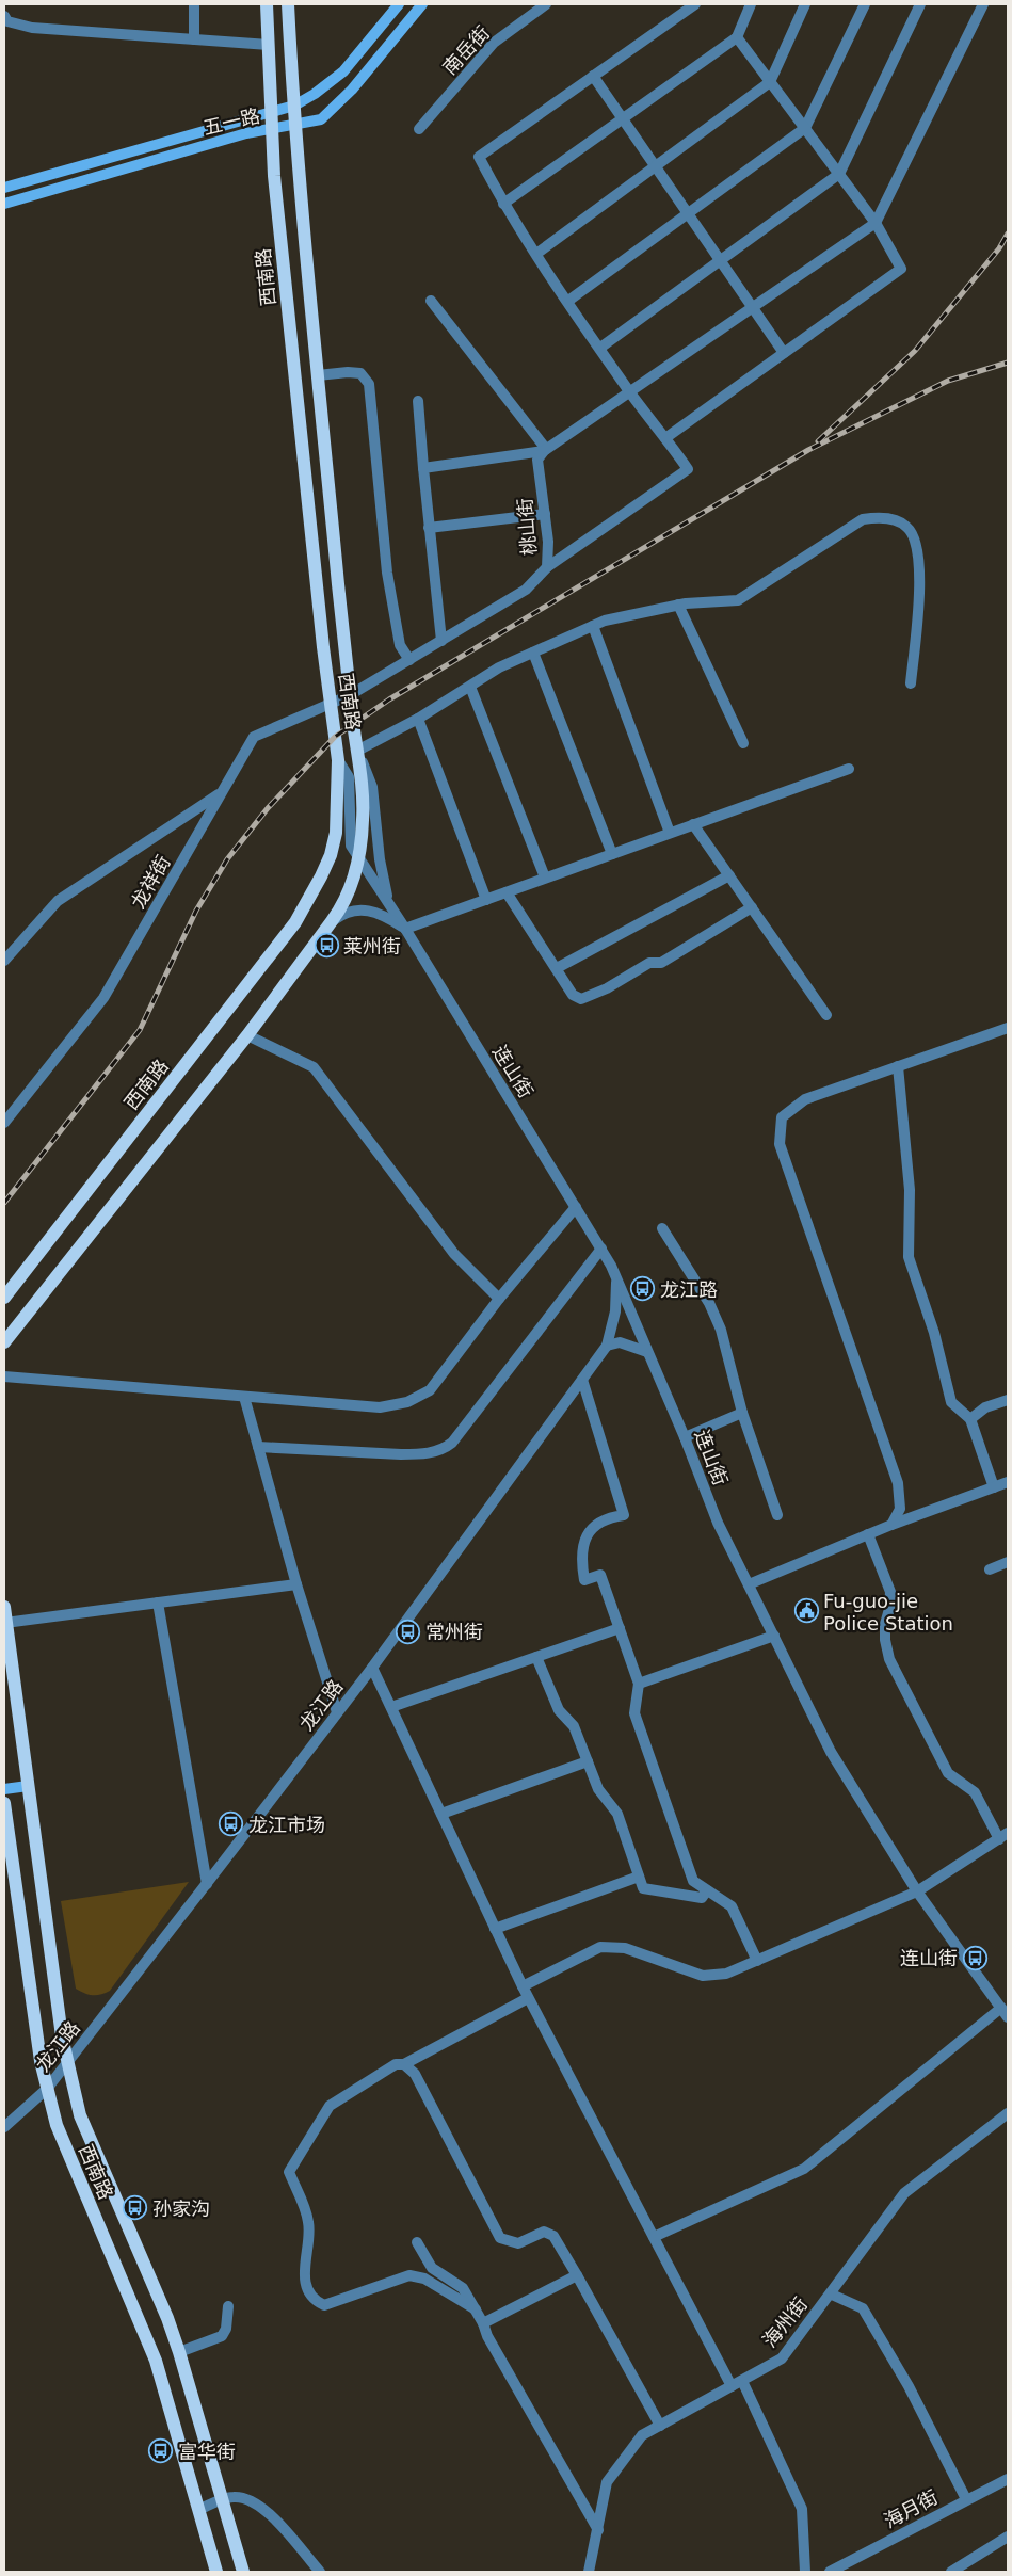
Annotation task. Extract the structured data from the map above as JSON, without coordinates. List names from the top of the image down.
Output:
{
  "streets": {
    "main road": ["五一路", "西南路"],
    "street": [
      "南岳街",
      "桃山街",
      "龙祥街",
      "连山街",
      "龙江路",
      "海州街",
      "海月街"
    ]
  },
  "crossings": [
    ["五一路", "西南路"],
    ["西南路", "桃山街"],
    ["西南路", "龙祥街"],
    ["西南路", "连山街"],
    ["西南路", "龙江路"],
    ["桃山街", "龙祥街"],
    ["连山街", "龙江路"]
  ],
  "places": {
    "bus stop": [
      "莱州街",
      "龙江路",
      "常州街",
      "龙江市场",
      "连山街",
      "孙家沟",
      "富华街"
    ],
    "public building": ["Fu-guo-jie Police Station"]
  }
}
